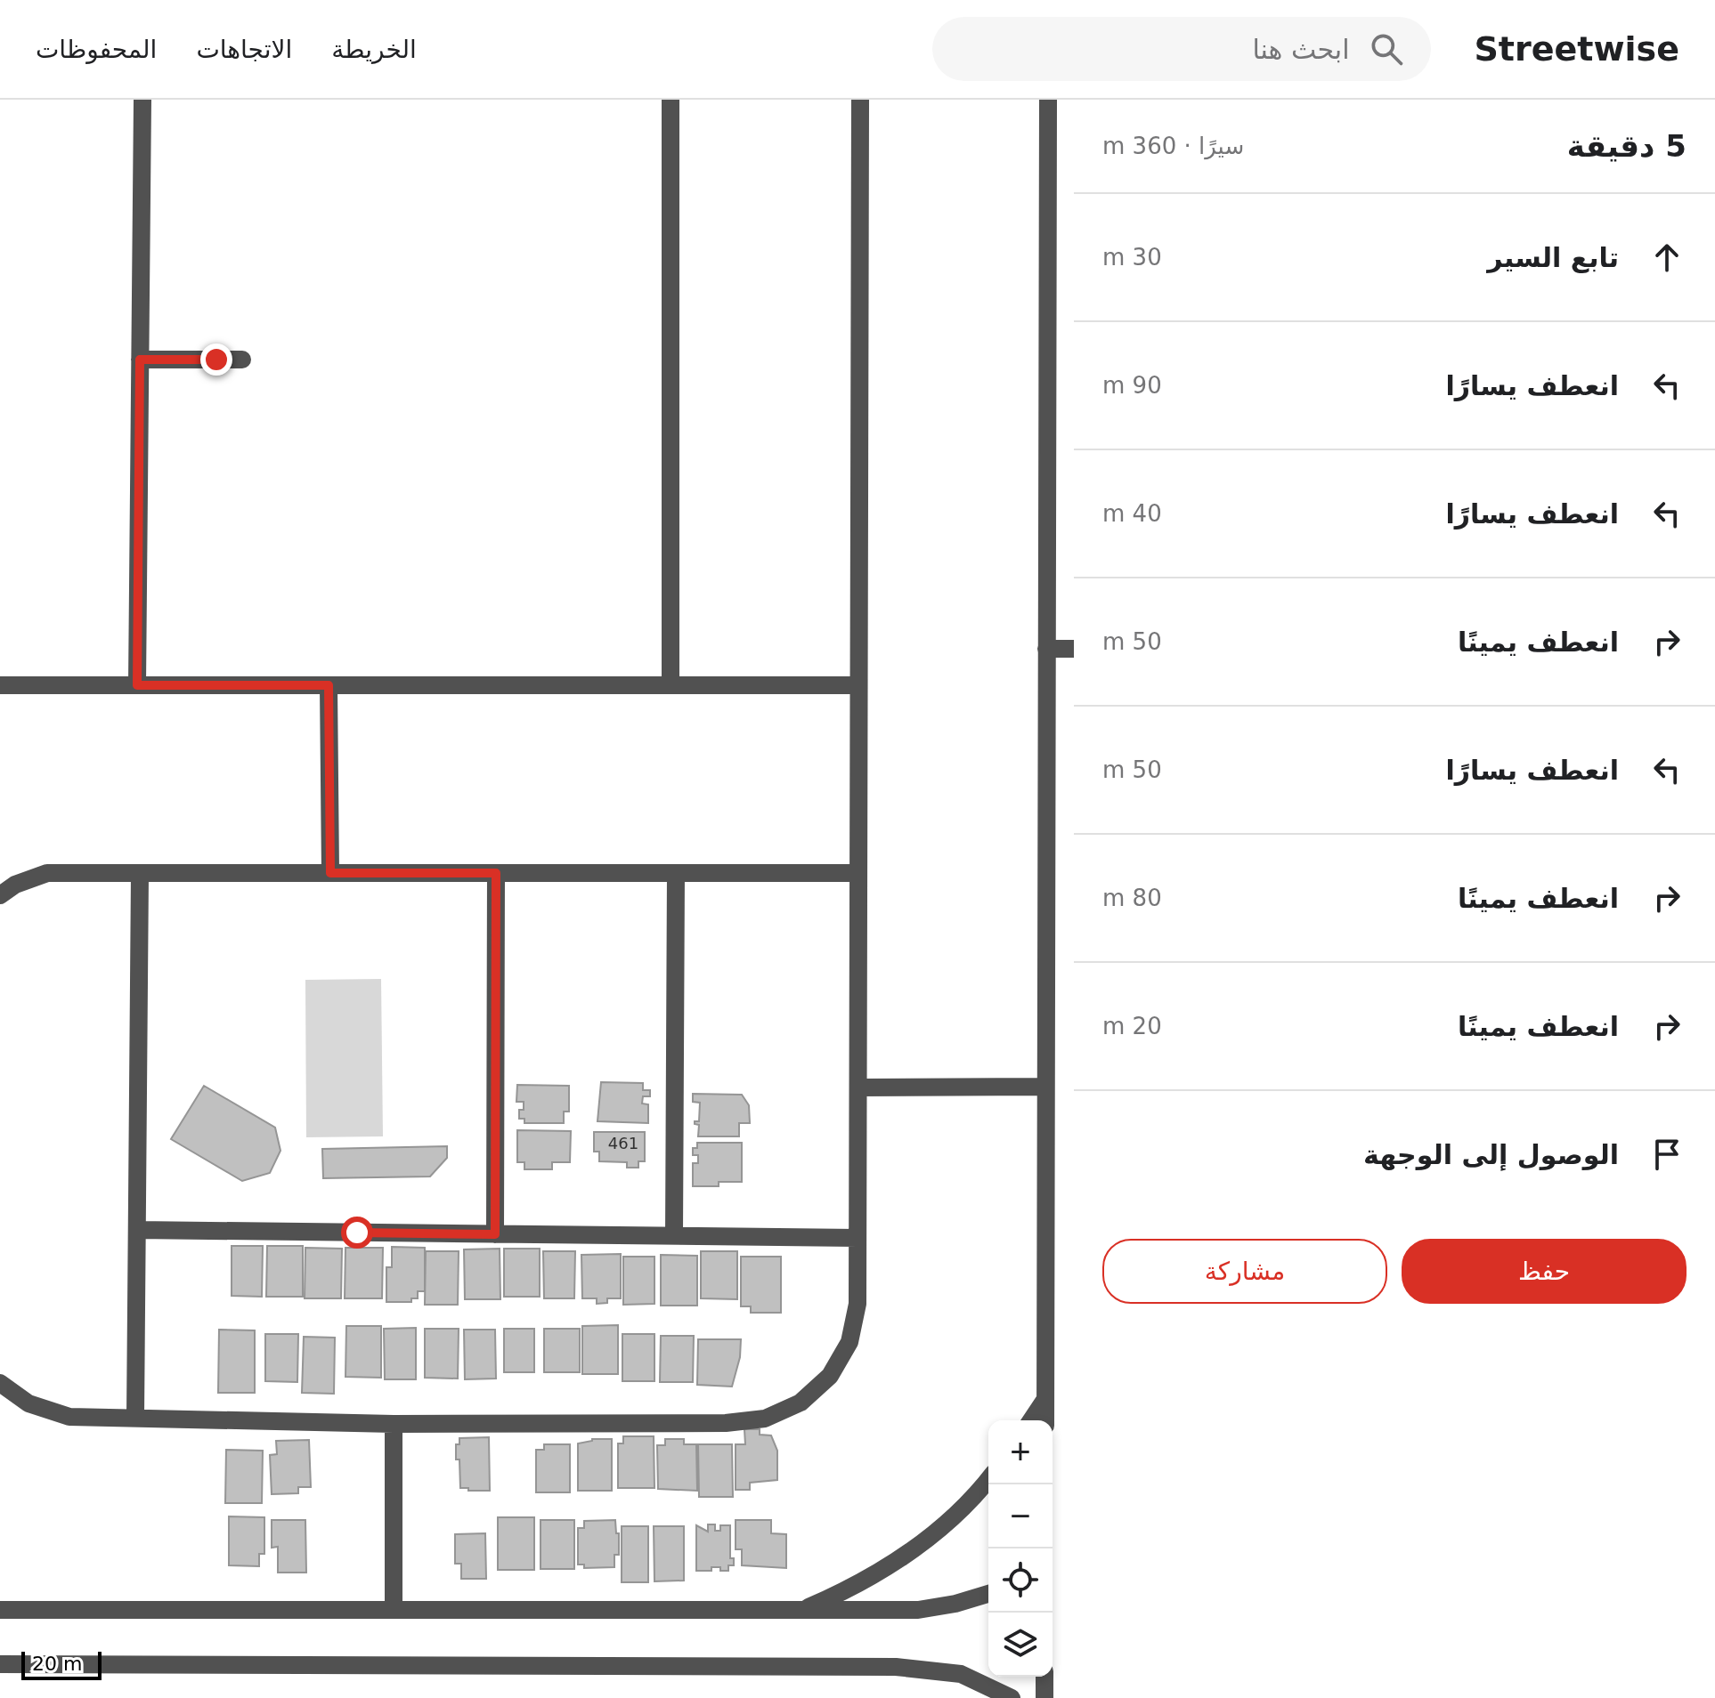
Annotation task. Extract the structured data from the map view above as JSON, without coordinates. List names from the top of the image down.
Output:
{
  "house_numbers": ["461"],
  "scale_bar": "20 m",
  "page": {
    "header": "Streetwise",
    "search": "ابحث هنا",
    "nav": ["الخريطة", "الاتجاهات", "المحفوظات"],
    "heading": ["5 دقيقة", "سيرًا · 360 m"],
    "list": [
      ["تابع السير", "30 m"],
      ["انعطف يسارًا", "90 m"],
      ["انعطف يسارًا", "40 m"],
      ["انعطف يمينًا", "50 m"],
      ["انعطف يسارًا", "50 m"],
      ["انعطف يمينًا", "80 m"],
      ["انعطف يمينًا", "20 m"],
      "الوصول إلى الوجهة"
    ],
    "buttons": ["حفظ", "مشاركة"],
    "map_buttons": ["+", "−"],
    "scale": "20 m"
  }
}
